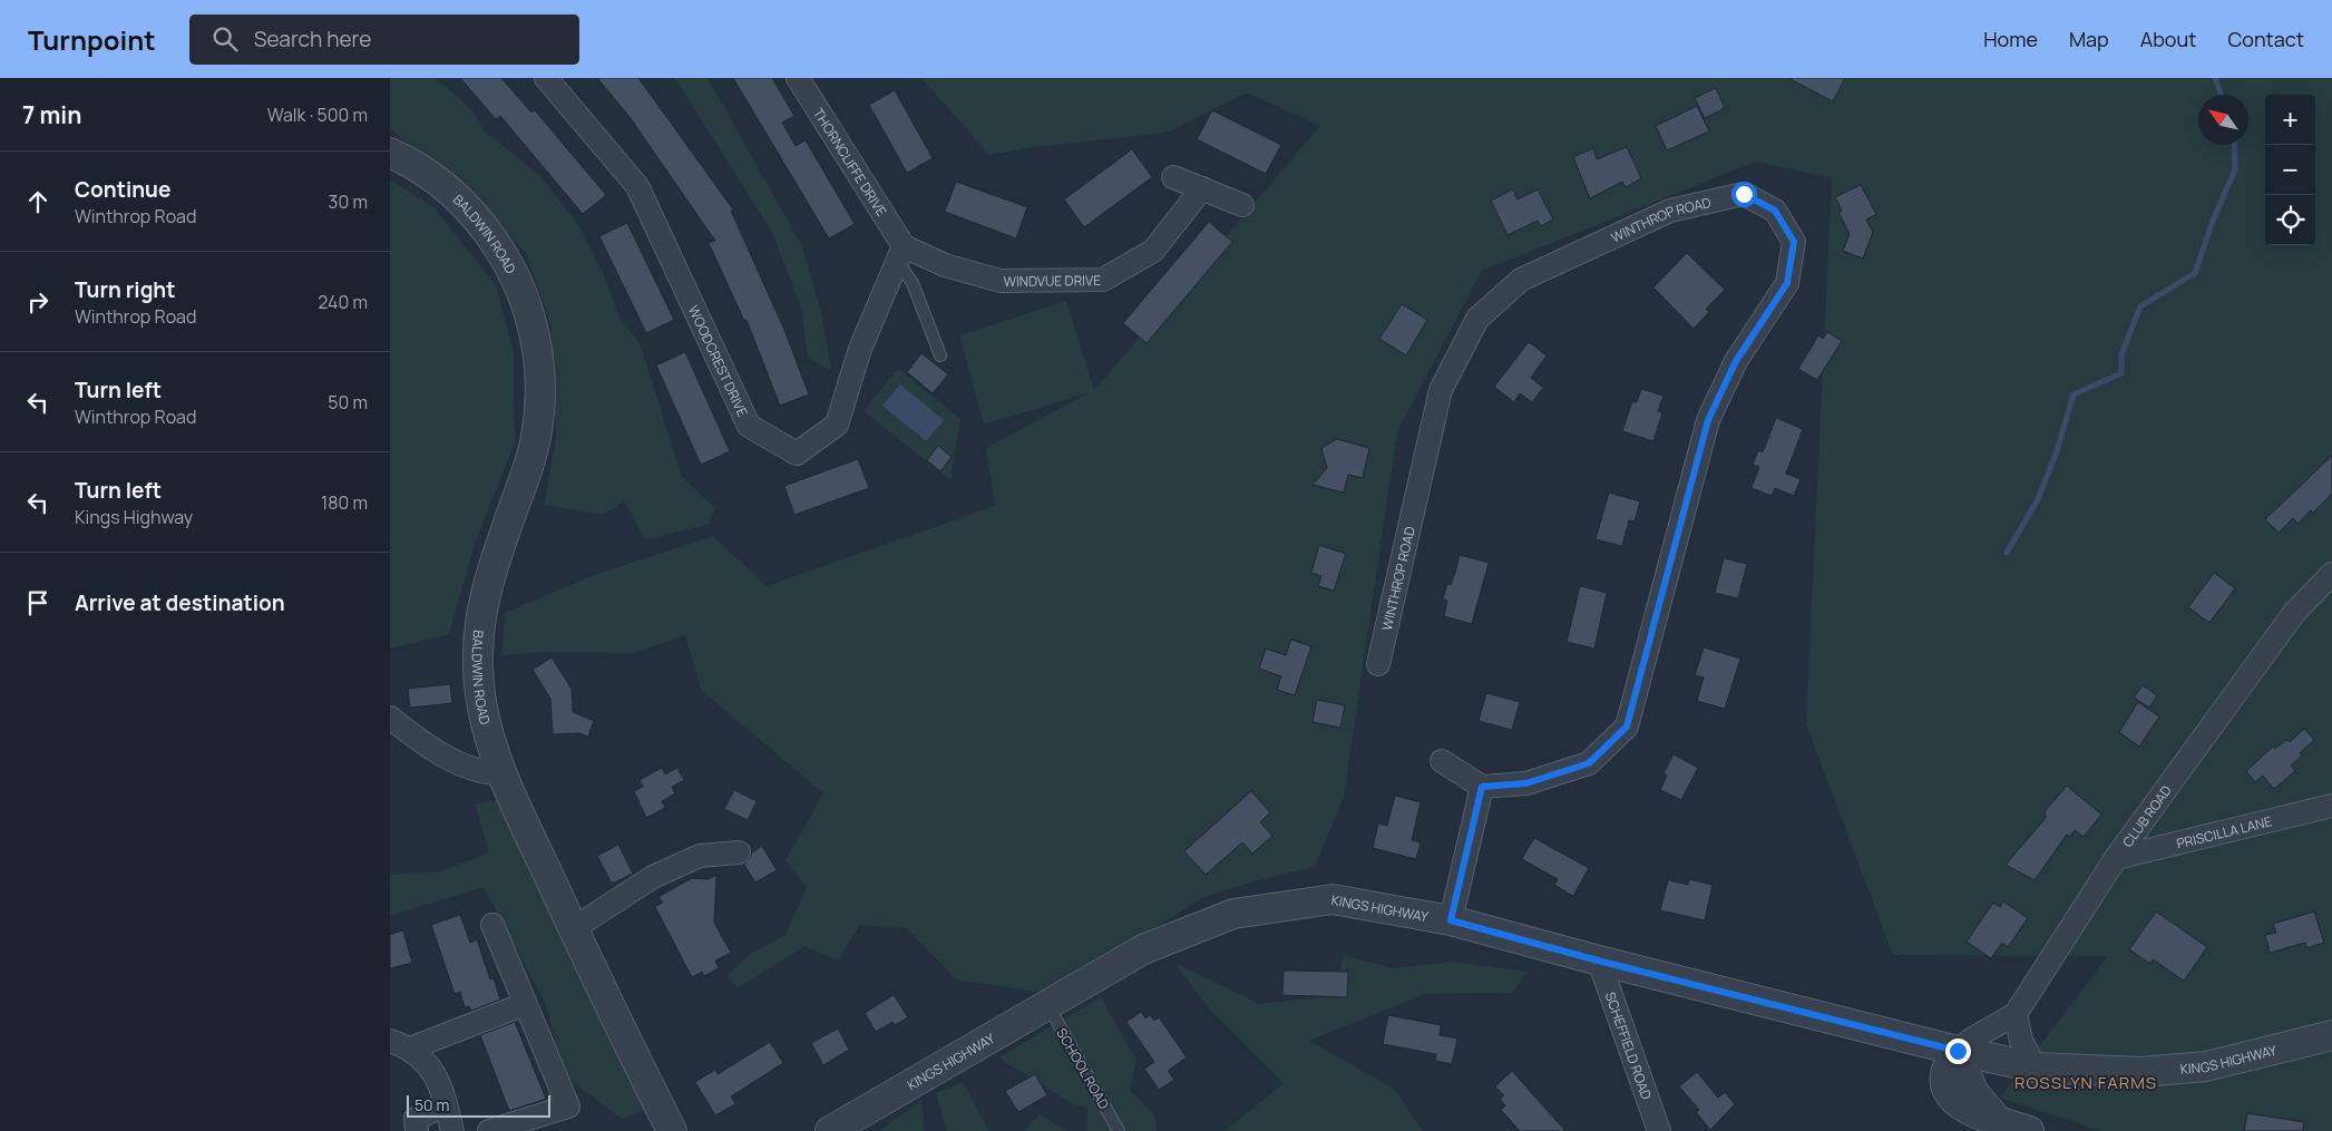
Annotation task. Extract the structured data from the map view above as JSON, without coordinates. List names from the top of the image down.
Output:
{
  "streets": {
    "street": [
      "THORNCLIFFE DRIVE",
      "WINTHROP ROAD",
      "BALDWIN ROAD",
      "WINDVUE DRIVE",
      "WOODCREST DRIVE",
      "CLUB ROAD",
      "PRISCILLA LANE",
      "KINGS HIGHWAY",
      "SCHEFFIELD ROAD"
    ],
    "lane": ["SCHOOL ROAD"]
  },
  "crossings": [
    ["THORNCLIFFE DRIVE", "WINDVUE DRIVE"],
    ["THORNCLIFFE DRIVE", "WOODCREST DRIVE"],
    ["WINDVUE DRIVE", "WOODCREST DRIVE"],
    ["CLUB ROAD", "PRISCILLA LANE"],
    ["CLUB ROAD", "KINGS HIGHWAY"],
    ["KINGS HIGHWAY", "SCHEFFIELD ROAD"],
    ["KINGS HIGHWAY", "SCHOOL ROAD"]
  ],
  "districts": ["ROSSLYN FARMS"],
  "scale_bar": "50 m",
  "north": "top left",
  "page": {
    "header": "Turnpoint",
    "search": "Search here",
    "nav": [
      "Home",
      "Map",
      "About",
      "Contact"
    ],
    "heading": ["7 min", "Walk · 500 m"],
    "map_buttons": ["+", "−"],
    "list": [
      ["Continue", "Winthrop Road", "30 m"],
      ["Turn right", "Winthrop Road", "240 m"],
      ["Turn left", "Winthrop Road", "50 m"],
      ["Turn left", "Kings Highway", "180 m"],
      "Arrive at destination"
    ],
    "scale": "50 m"
  }
}
